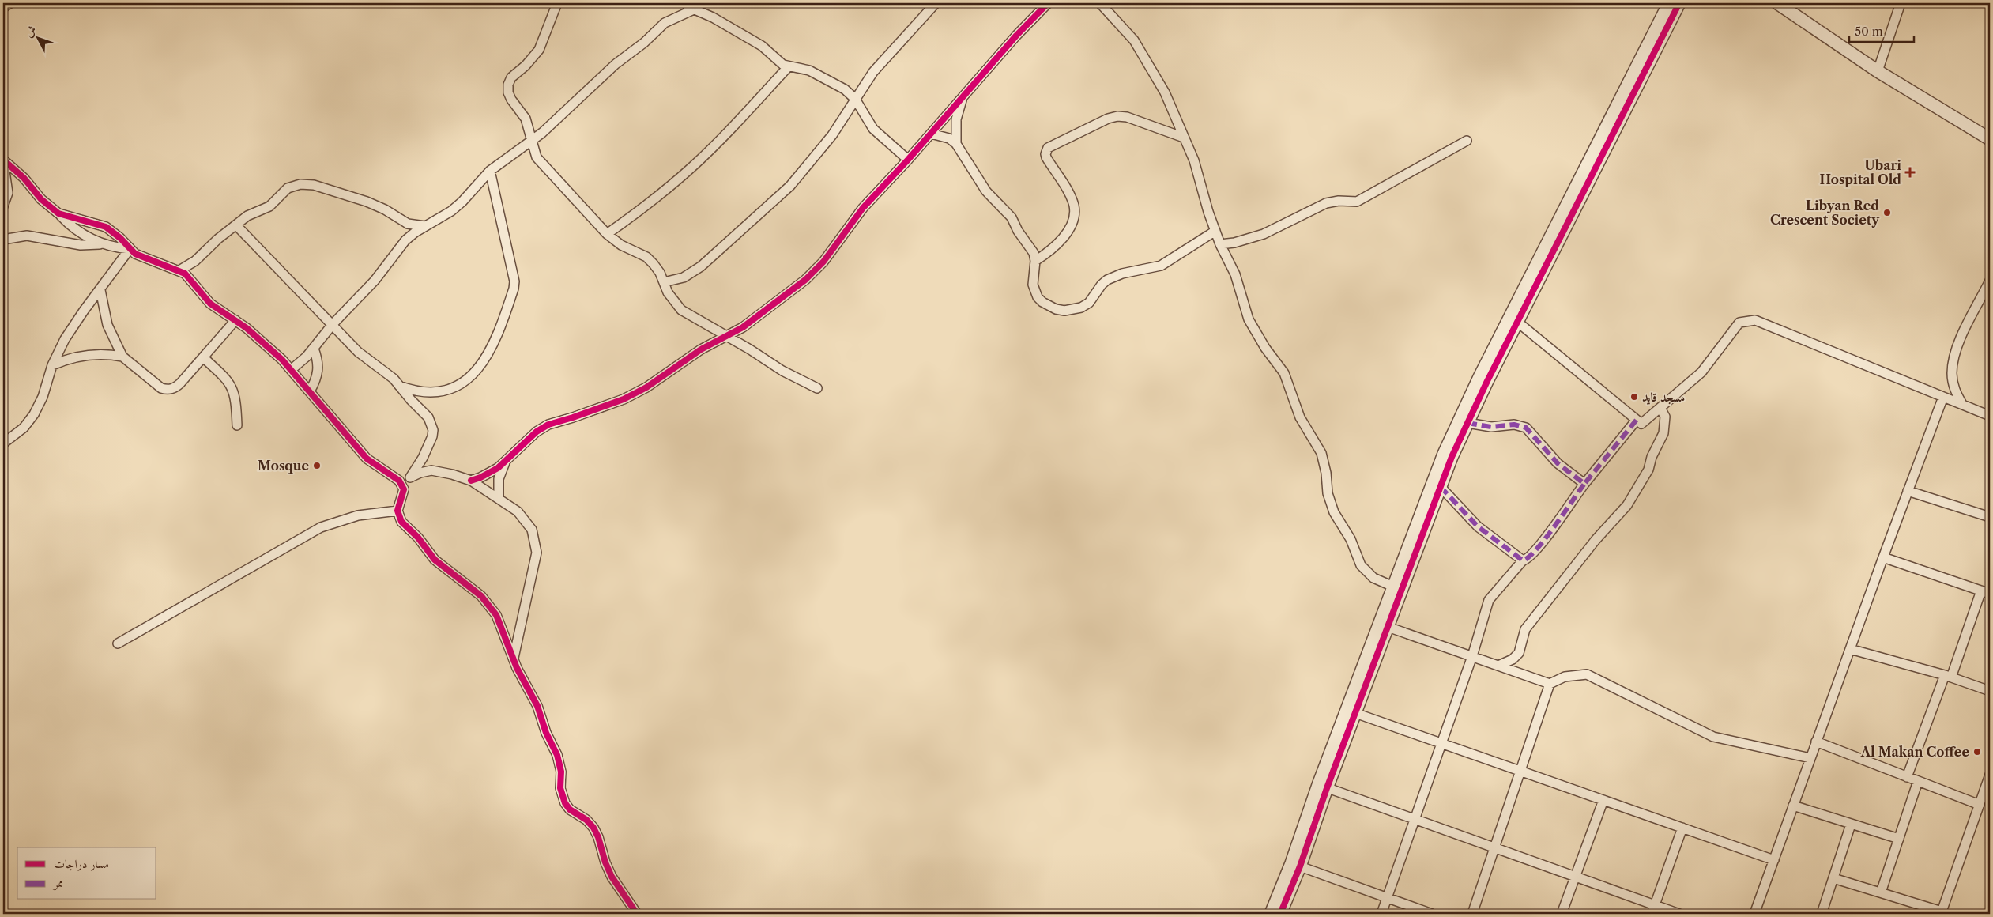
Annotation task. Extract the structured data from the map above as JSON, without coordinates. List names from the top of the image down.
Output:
{
  "places": {
    "health": ["Ubari Hospital Old"],
    "other": [
      "Libyan Red Crescent Society",
      "مسجد قايد",
      "Mosque",
      "Al Makan Coffee"
    ]
  },
  "legend": ["مسار دراجات", "ممر"],
  "scale_bar": "50 m",
  "north": "top left"
}
